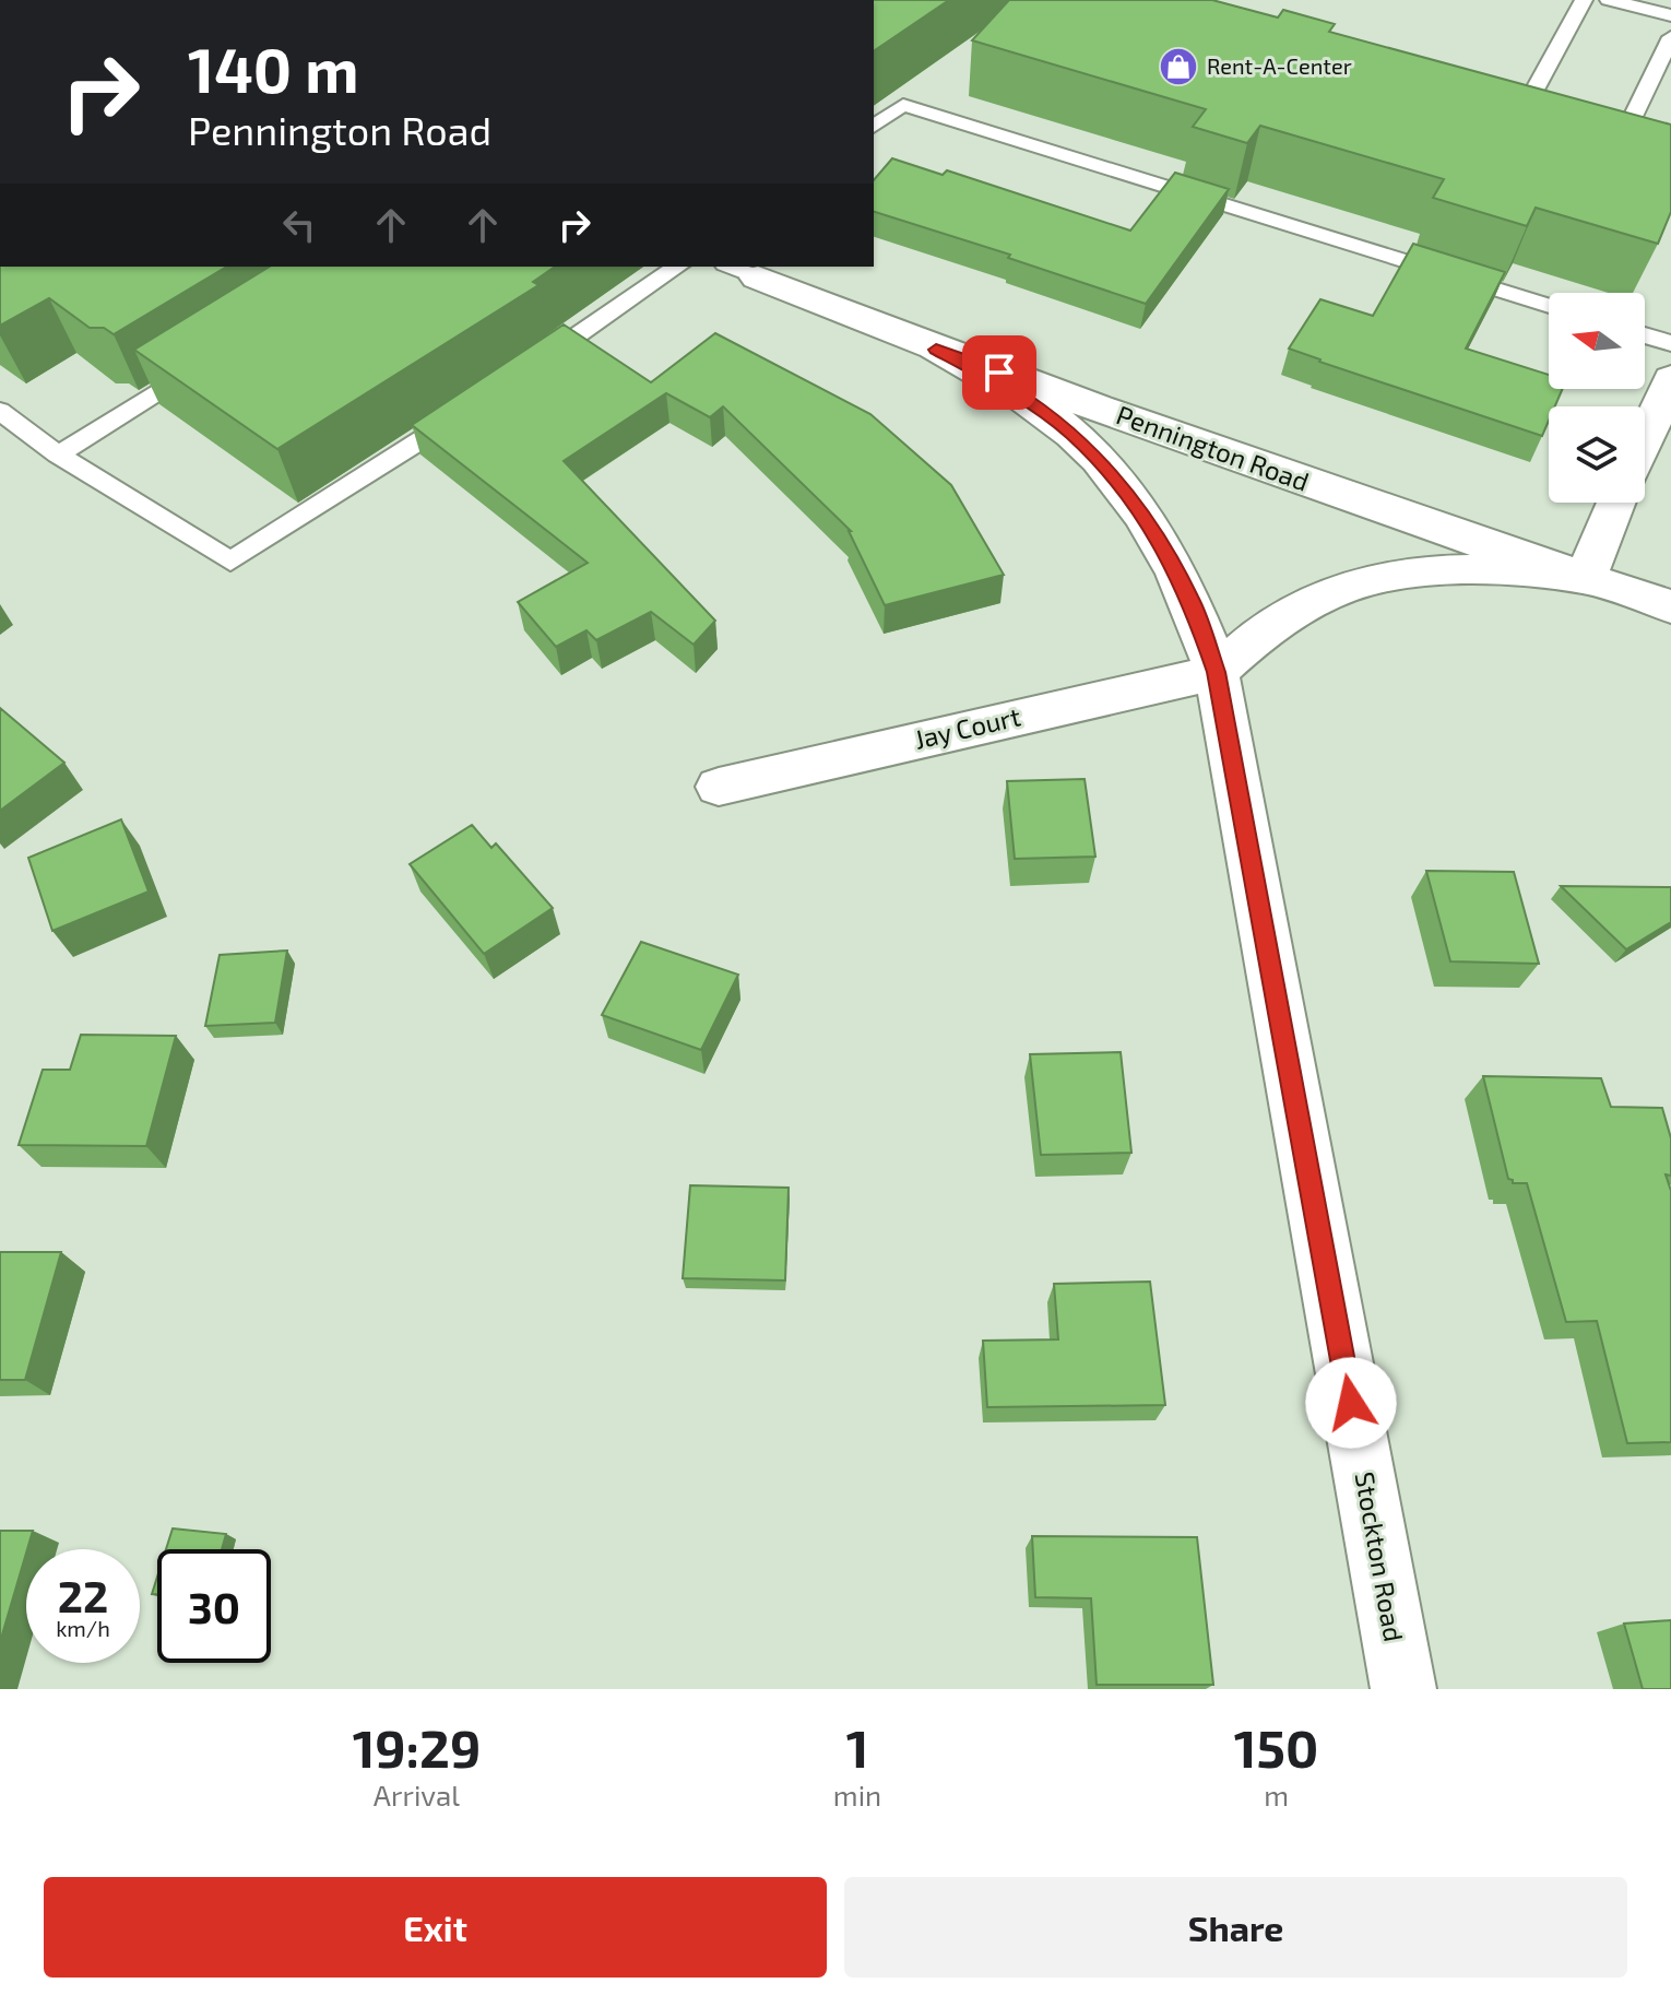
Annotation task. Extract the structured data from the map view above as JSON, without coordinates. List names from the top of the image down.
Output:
{
  "streets": {
    "street": ["Pennington Road", "Jay Court", "Stockton Road"]
  },
  "crossings": [
    ["Pennington Road", "Stockton Road"],
    ["Jay Court", "Stockton Road"]
  ],
  "places": {
    "shop": ["Rent-A-Center"]
  },
  "north": "left",
  "page": {
    "turn": ["140 m", "Pennington Road"],
    "speed": "22 km/h",
    "limit": "30",
    "eta": [
      "19:29",
      "Arrival",
      "1",
      "min",
      "150",
      "m"
    ],
    "buttons": ["Exit", "Share"]
  }
}
